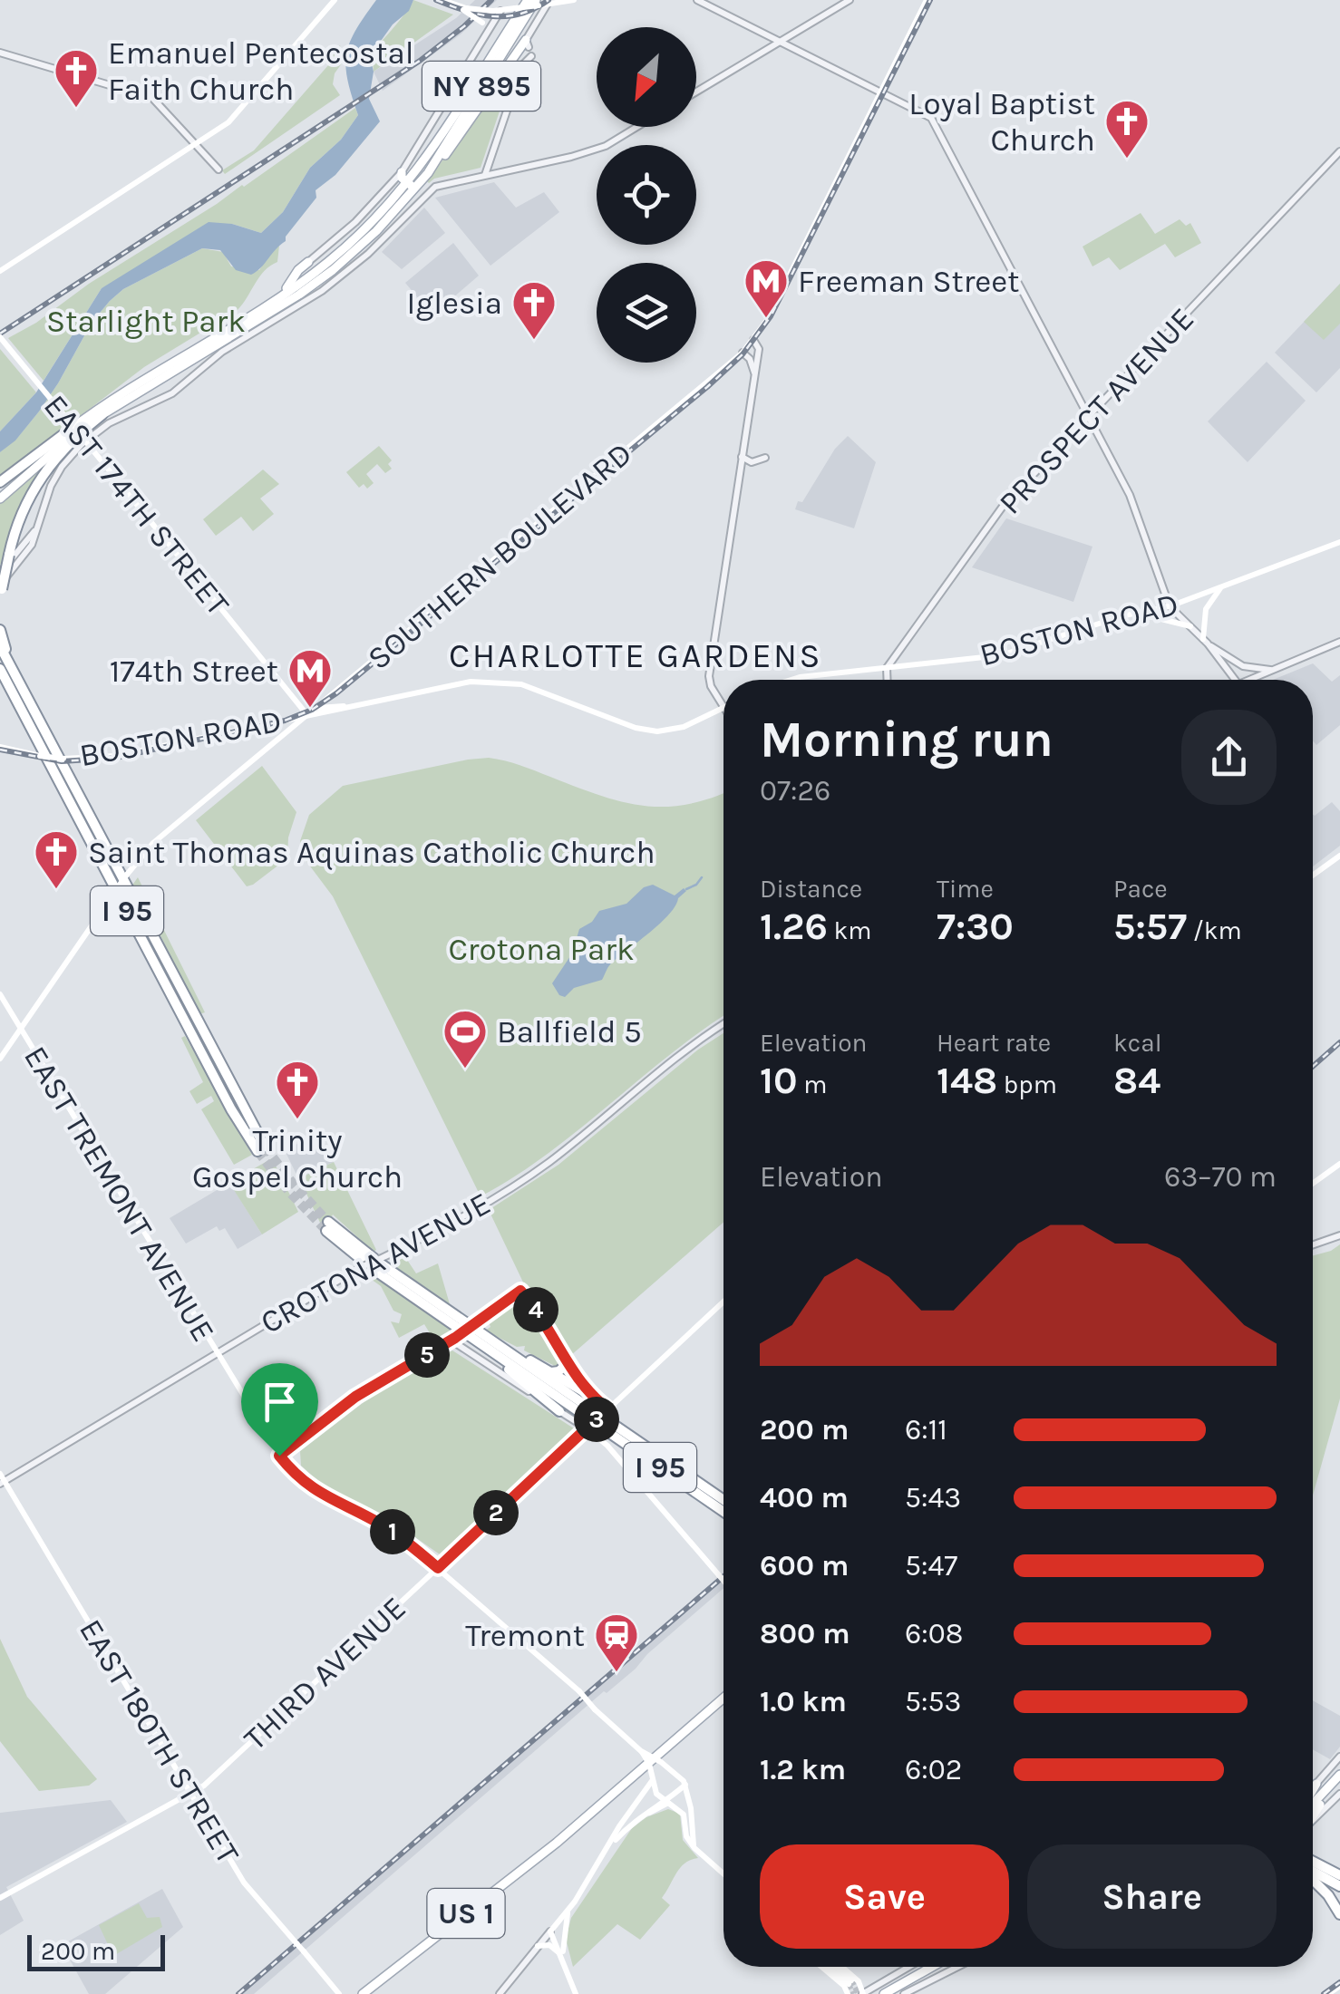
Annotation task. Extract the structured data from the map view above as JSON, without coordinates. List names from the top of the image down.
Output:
{
  "streets": {
    "highway": ["I 95"],
    "main road": [
      "NY 895",
      "EAST 174TH STREET",
      "SOUTHERN BOULEVARD",
      "BOSTON ROAD",
      "EAST TREMONT AVENUE",
      "THIRD AVENUE",
      "EAST 180TH STREET",
      "US 1"
    ],
    "street": ["PROSPECT AVENUE", "CROTONA AVENUE"]
  },
  "crossings": [
    ["PROSPECT AVENUE", "BOSTON ROAD"],
    ["EAST 174TH STREET", "SOUTHERN BOULEVARD"],
    ["EAST 174TH STREET", "BOSTON ROAD"],
    ["SOUTHERN BOULEVARD", "BOSTON ROAD"],
    ["SOUTHERN BOULEVARD", "EAST TREMONT AVENUE"],
    ["EAST TREMONT AVENUE", "CROTONA AVENUE"],
    ["EAST TREMONT AVENUE", "THIRD AVENUE"],
    ["EAST TREMONT AVENUE", "US 1"],
    ["CROTONA AVENUE", "EAST 180TH STREET"],
    ["THIRD AVENUE", "EAST 180TH STREET"]
  ],
  "districts": ["CHARLOTTE GARDENS"],
  "parks": ["Starlight Park", "Crotona Park"],
  "places": {
    "church": [
      "Emanuel Pentecostal Faith Church",
      "Loyal Baptist Church",
      "Iglesia",
      "Saint Thomas Aquinas Catholic Church",
      "Trinity Gospel Church"
    ],
    "metro station": ["Freeman Street", "174th Street"],
    "sports": ["Ballfield 5"],
    "station": ["Tremont"]
  },
  "scale_bar": "200 m",
  "north": "bottom left",
  "page": {
    "heading": ["Morning run", "07:26"],
    "stats": [
      ["Distance", "1.26 km"],
      ["Time", "7:30"],
      ["Pace", "5:57 /km"],
      ["Elevation", "10 m"],
      ["Heart rate", "148 bpm"],
      ["kcal", "84"]
    ],
    "chart": ["Elevation", "63–70 m"],
    "pins": [
      "4",
      "5",
      "3",
      "2",
      "1"
    ],
    "list": [
      {
        "name": "200 m",
        "note": "6:11"
      },
      {
        "name": "400 m",
        "note": "5:43"
      },
      {
        "name": "600 m",
        "note": "5:47"
      },
      {
        "name": "800 m",
        "note": "6:08"
      },
      {
        "name": "1.0 km",
        "note": "5:53"
      },
      {
        "name": "1.2 km",
        "note": "6:02"
      }
    ],
    "buttons": ["Save", "Share"],
    "scale": "200 m"
  }
}
